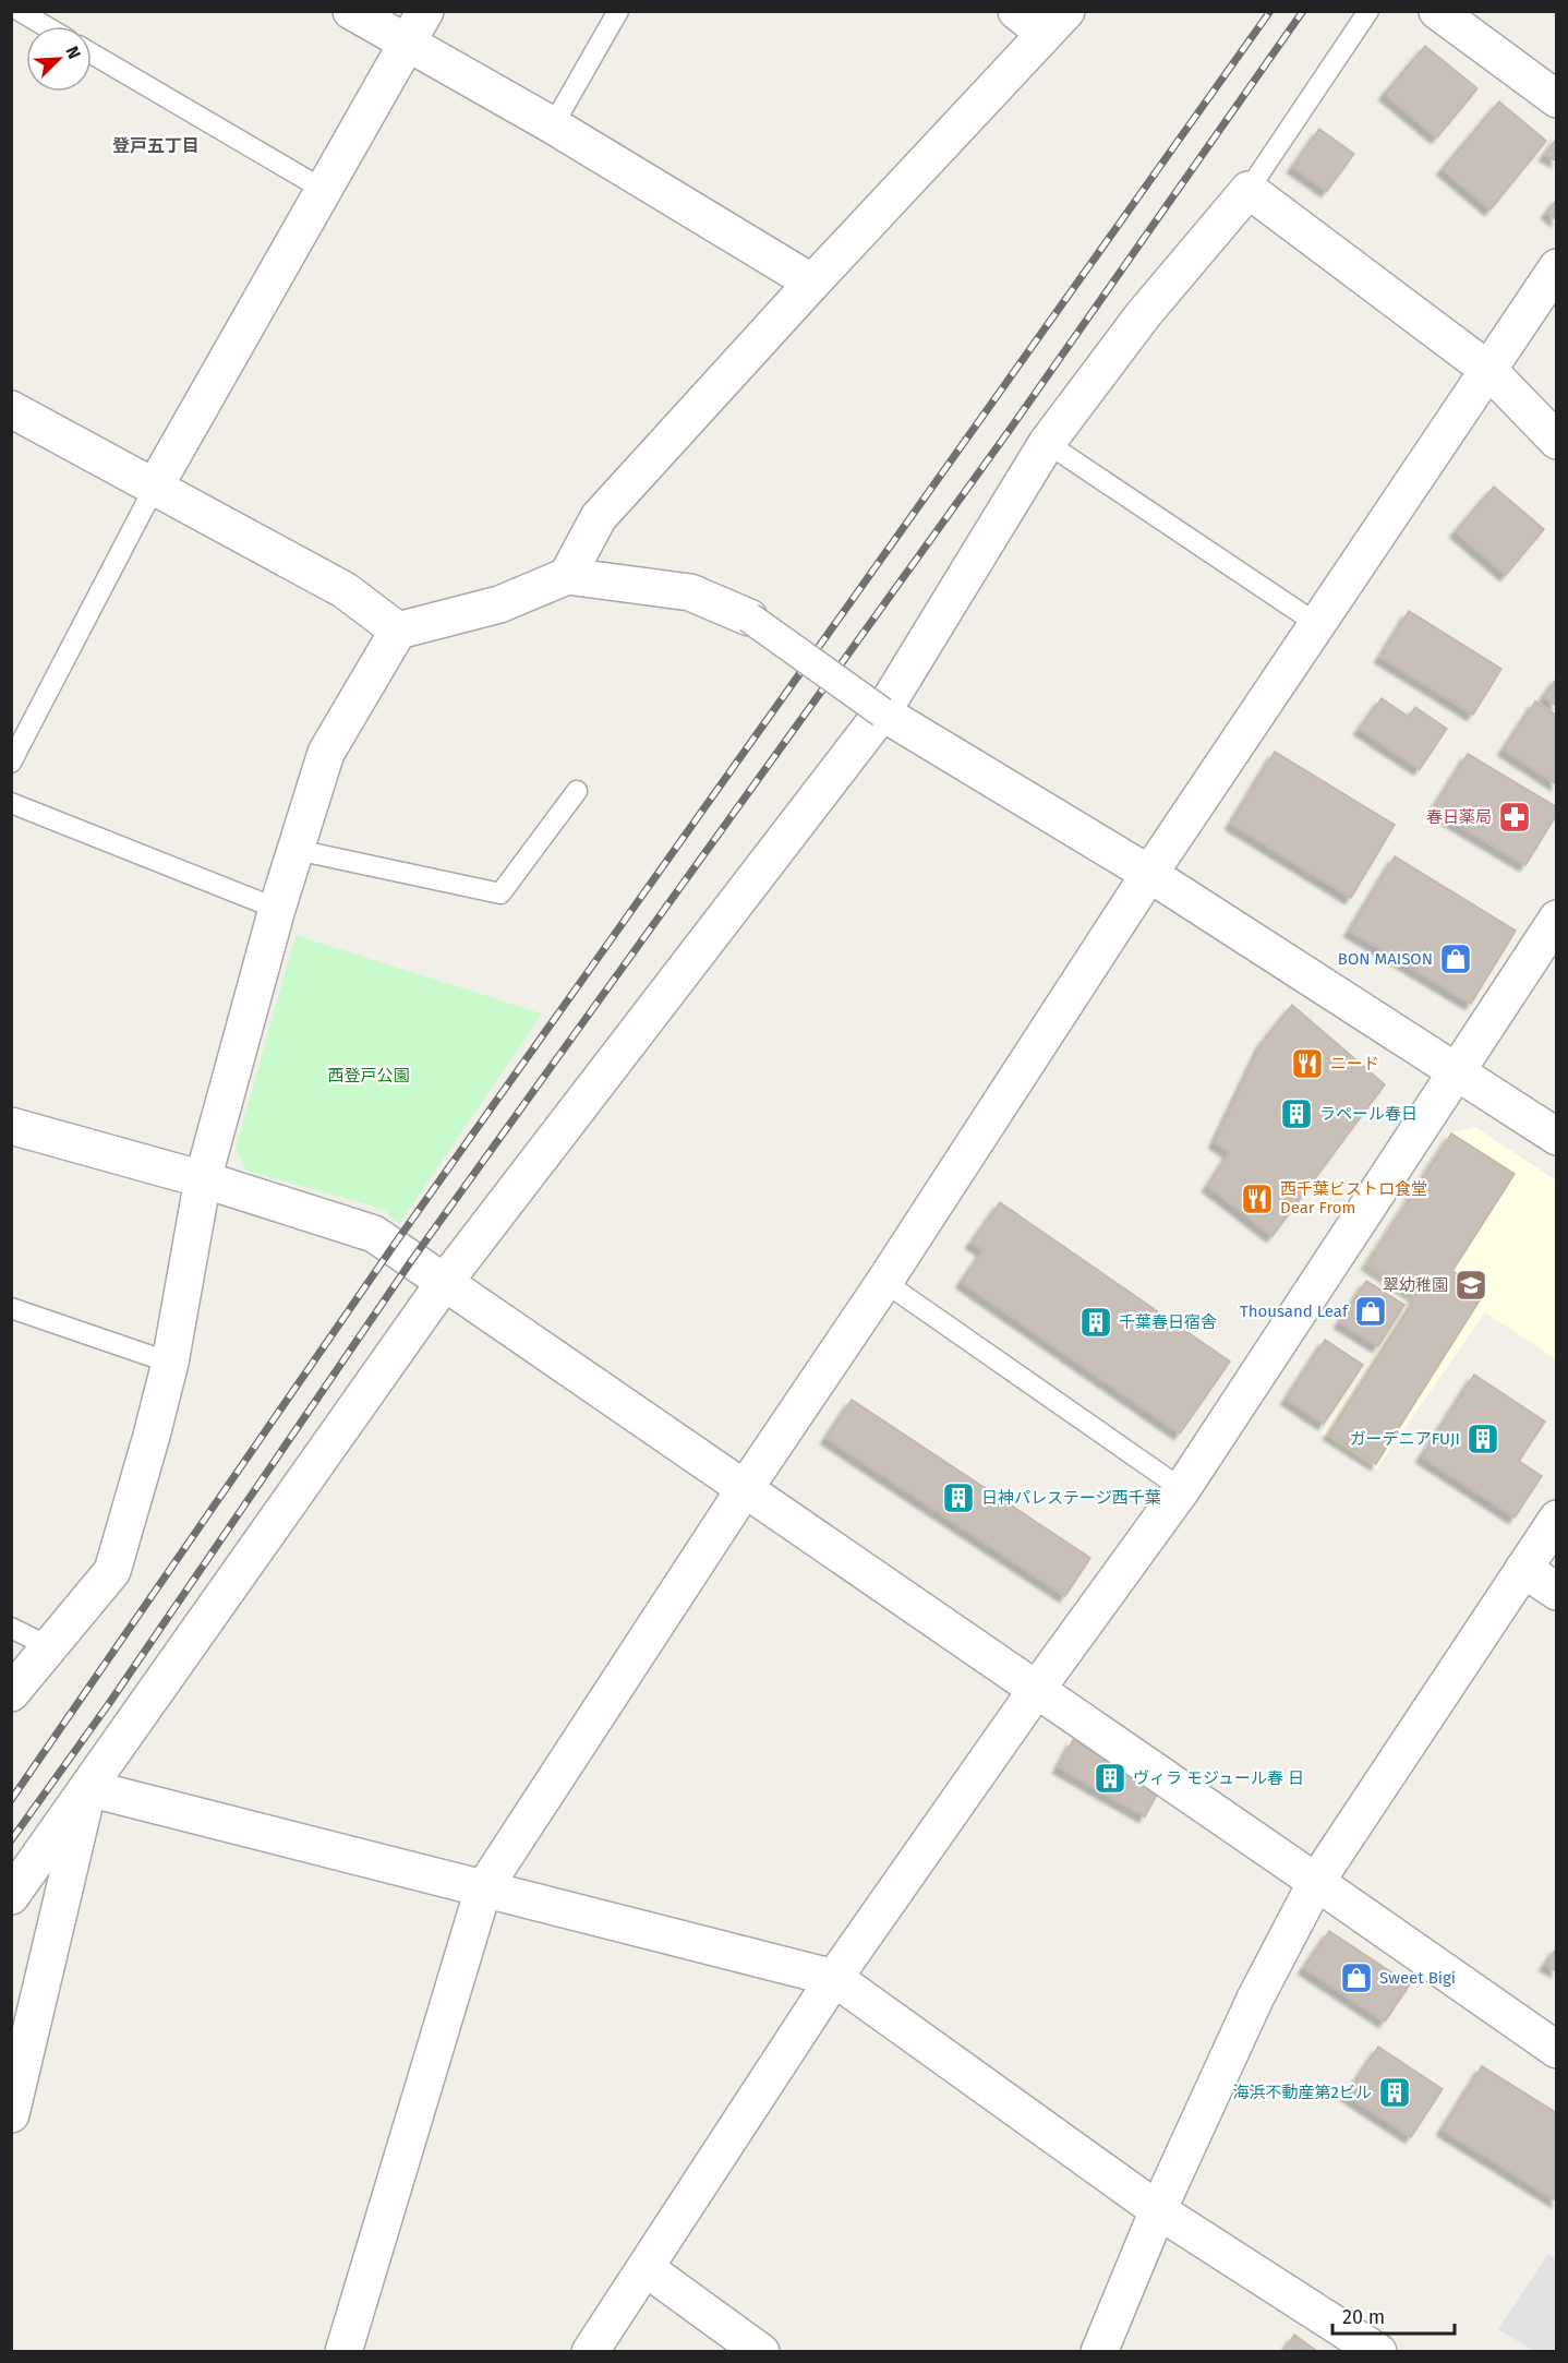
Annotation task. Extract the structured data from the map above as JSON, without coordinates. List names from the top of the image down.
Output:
{
  "districts": ["登戸五丁目"],
  "parks": ["西登戸公園"],
  "places": {
    "pharmacy": ["春日薬局"],
    "shop": ["BON MAISON", "Thousand Leaf", "Sweet Bigi"],
    "restaurant": ["ニード", "西千葉ビストロ食堂 Dear From"],
    "building": [
      "ラペール春日",
      "千葉春日宿舎",
      "ガーデニアFUJI",
      "日神パレステージ西千葉",
      "ヴィラ モジュール春 日",
      "海浜不動産第2ビル"
    ],
    "school or university": ["翠幼稚園"]
  },
  "scale_bar": "20 m",
  "north": "top right"
}
